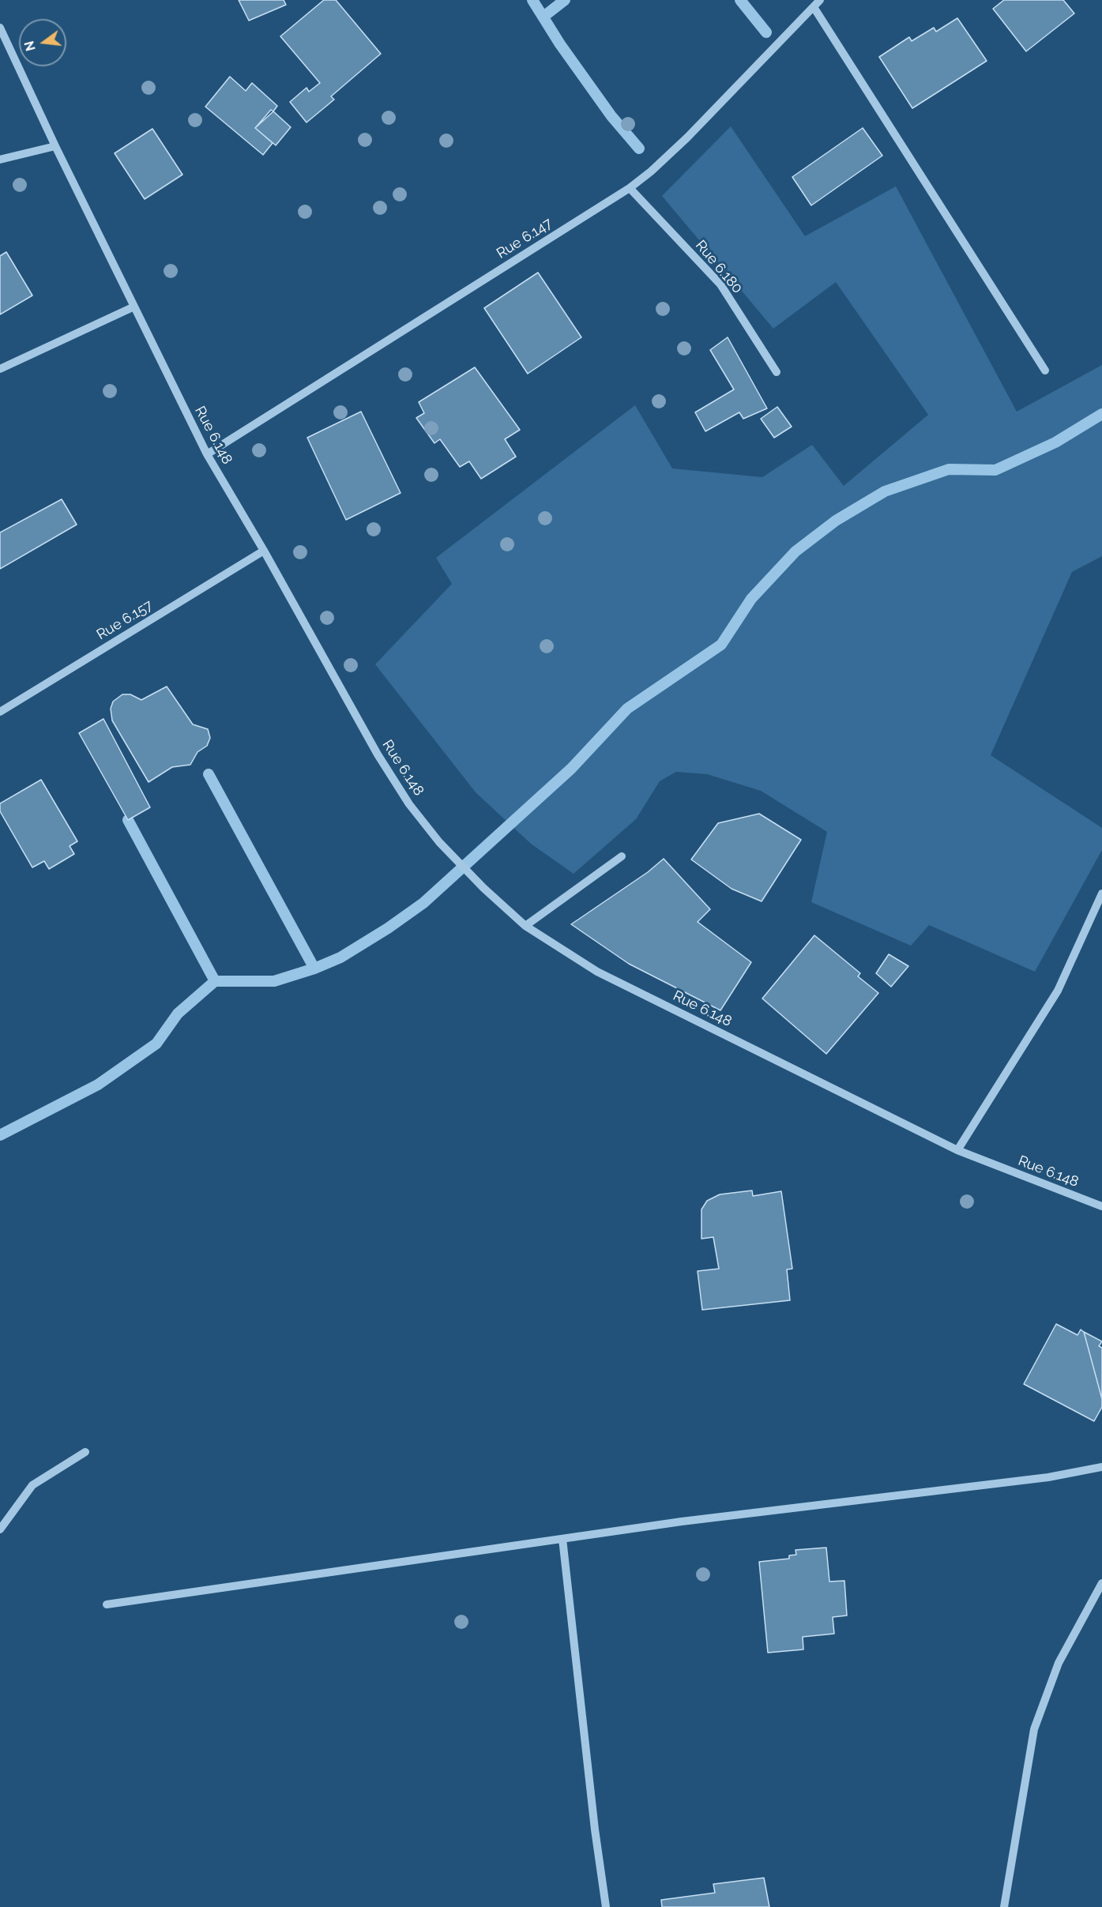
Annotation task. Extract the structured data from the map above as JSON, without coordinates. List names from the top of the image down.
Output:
{
  "streets": {
    "street": [
      "Rue 6.147",
      "Rue 6.180",
      "Rue 6.148",
      "Rue 6.157"
    ]
  },
  "crossings": [
    ["Rue 6.147", "Rue 6.180"],
    ["Rue 6.147", "Rue 6.148"],
    ["Rue 6.148", "Rue 6.157"]
  ],
  "north": "left"
}
